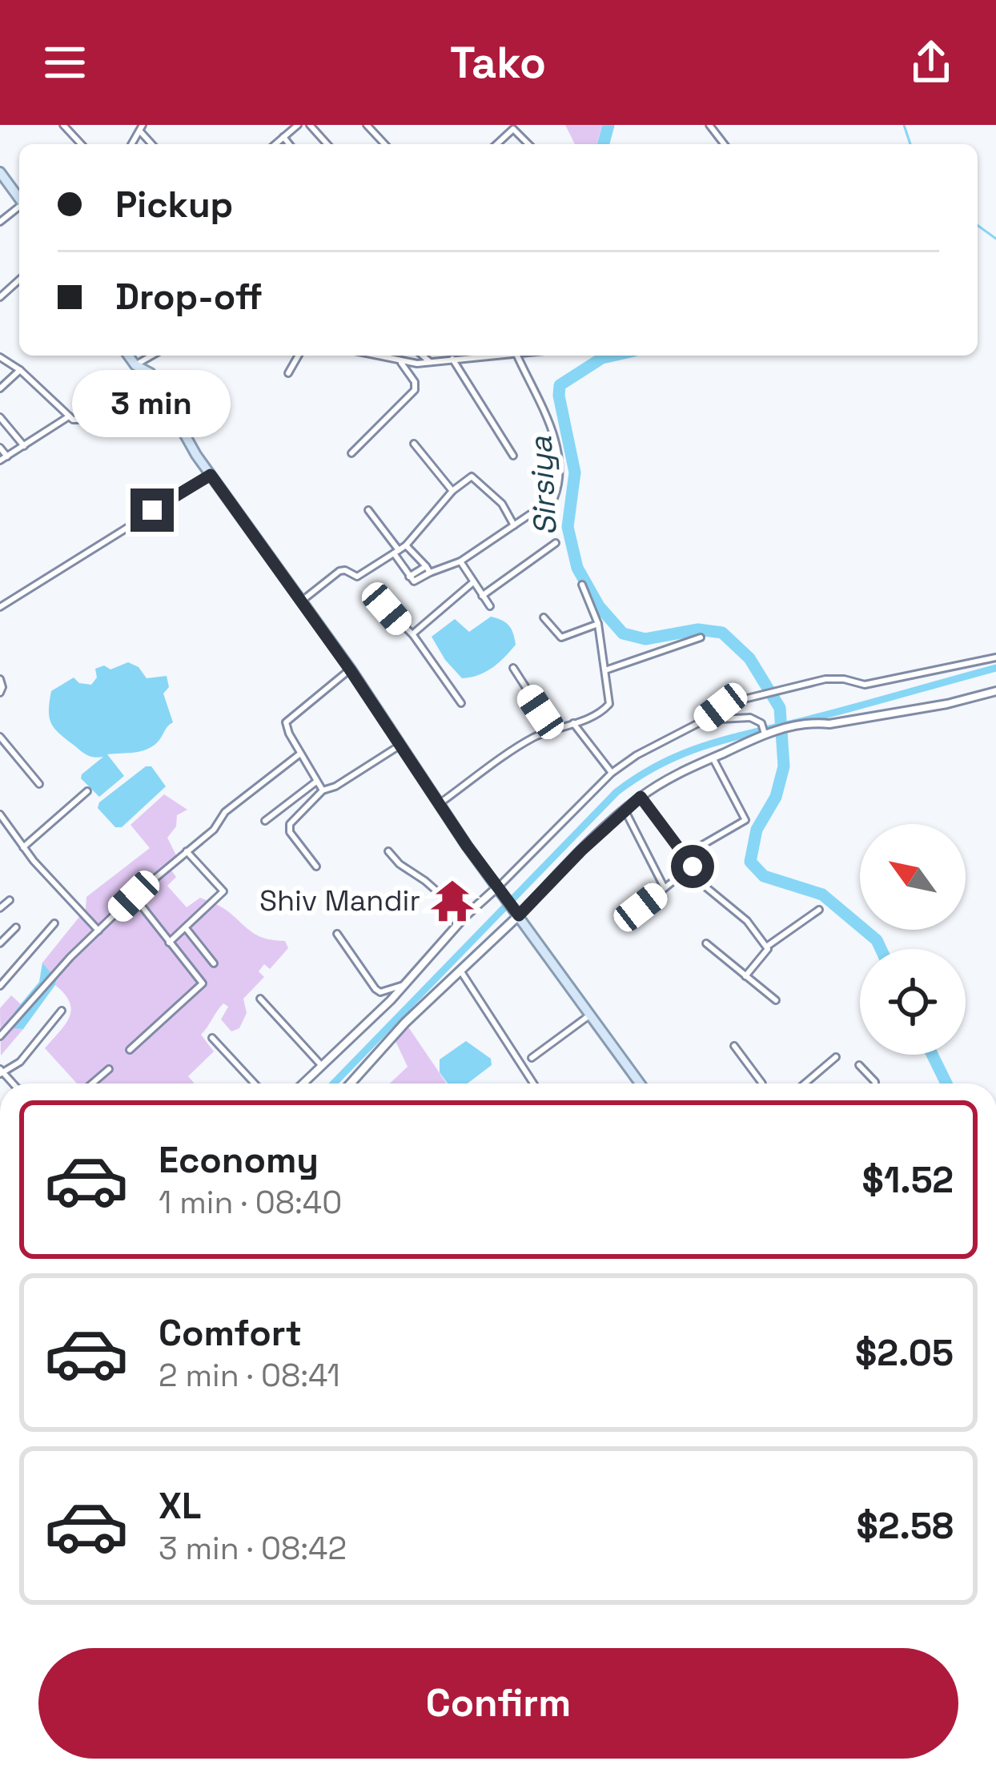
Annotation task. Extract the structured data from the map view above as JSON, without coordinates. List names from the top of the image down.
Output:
{
  "water": ["Sirsiya"],
  "places": {
    "temple": ["Shiv Mandir"]
  },
  "north": "top left",
  "page": {
    "header": "Tako",
    "banner": ["Pickup", "Drop-off"],
    "bubble": "3 min",
    "list": [
      {
        "name": "Economy",
        "note": "1 min · 08:40",
        "value": "$1.52"
      },
      {
        "name": "Comfort",
        "note": "2 min · 08:41",
        "value": "$2.05"
      },
      {
        "name": "XL",
        "note": "3 min · 08:42",
        "value": "$2.58"
      }
    ],
    "buttons": "Confirm"
  }
}
